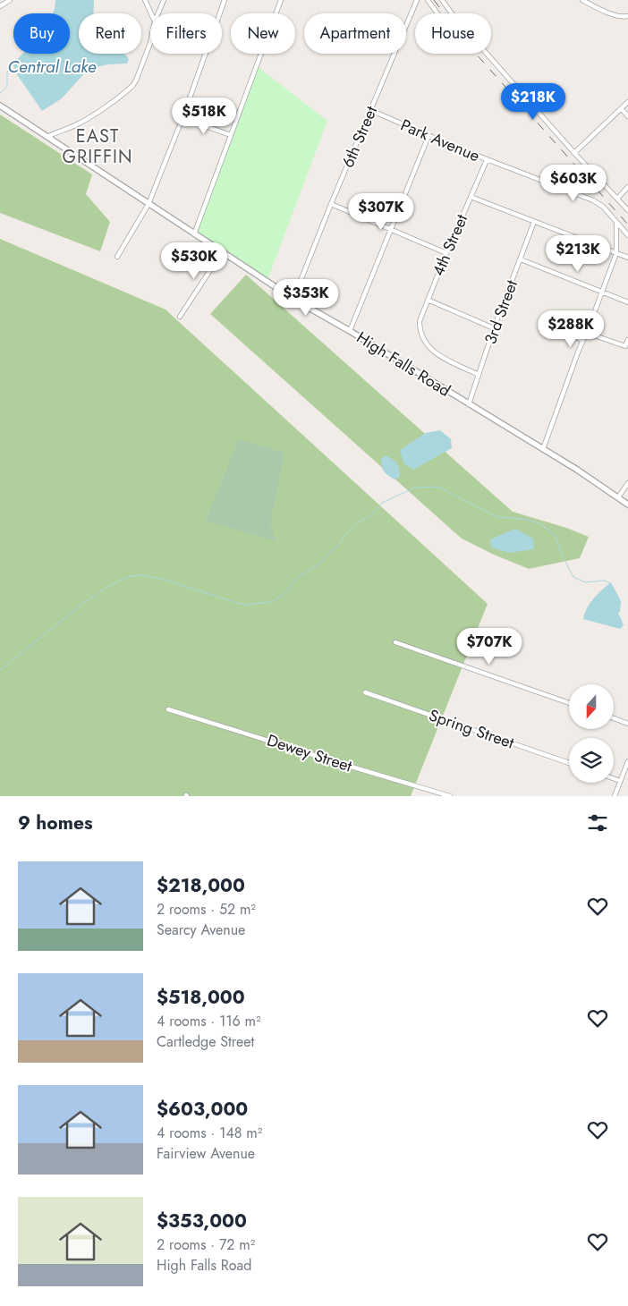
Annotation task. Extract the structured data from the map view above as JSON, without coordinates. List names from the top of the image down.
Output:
{
  "streets": {
    "street": [
      "6th Street",
      "Park Avenue",
      "4th Street",
      "3rd Street",
      "High Falls Road",
      "Spring Street",
      "Dewey Street"
    ]
  },
  "crossings": [
    ["6th Street", "Park Avenue"],
    ["6th Street", "High Falls Road"],
    ["Park Avenue", "4th Street"],
    ["4th Street", "3rd Street"],
    ["3rd Street", "High Falls Road"]
  ],
  "districts": ["EAST GRIFFIN"],
  "water": ["Central Lake"],
  "north": "bottom",
  "page": {
    "chip": [
      "Buy",
      "Rent",
      "Filters",
      "New",
      "Apartment",
      "House"
    ],
    "price": [
      "$218K",
      "$518K",
      "$603K",
      "$307K",
      "$213K",
      "$530K",
      "$353K",
      "$288K",
      "$707K"
    ],
    "heading": "9 homes",
    "list": [
      {
        "name": "$218,000",
        "note": "2 rooms · 52 m² · Searcy Avenue"
      },
      {
        "name": "$518,000",
        "note": "4 rooms · 116 m² · Cartledge Street"
      },
      {
        "name": "$603,000",
        "note": "4 rooms · 148 m² · Fairview Avenue"
      },
      {
        "name": "$353,000",
        "note": "2 rooms · 72 m² · High Falls Road"
      }
    ]
  }
}
